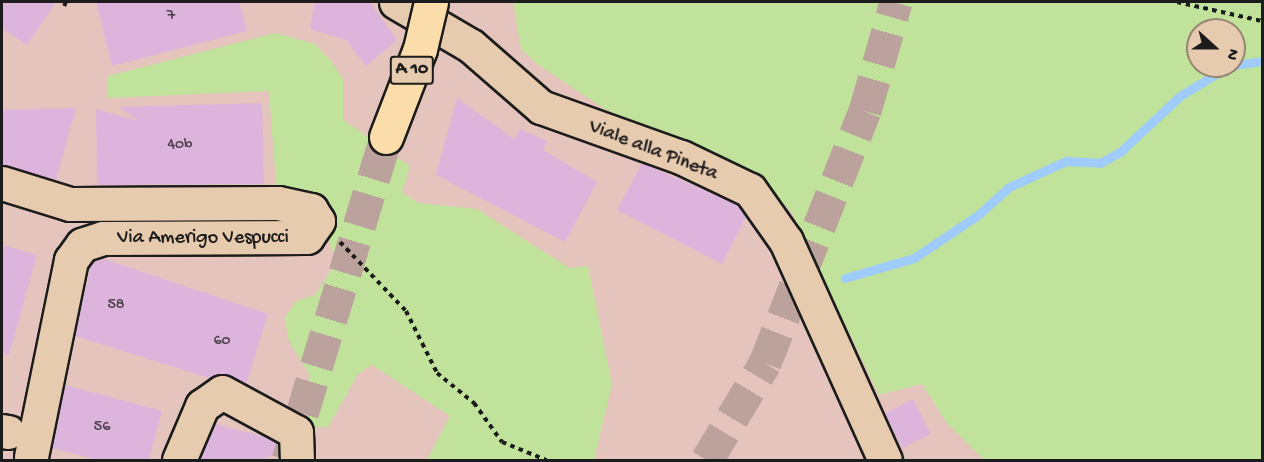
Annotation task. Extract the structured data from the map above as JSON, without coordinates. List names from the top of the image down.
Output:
{
  "streets": {
    "highway": ["A 10"],
    "street": ["Viale alla Pineta", "Via Amerigo Vespucci"]
  },
  "house_numbers": [
    "7",
    "40b",
    "58",
    "60",
    "56"
  ],
  "north": "right"
}
